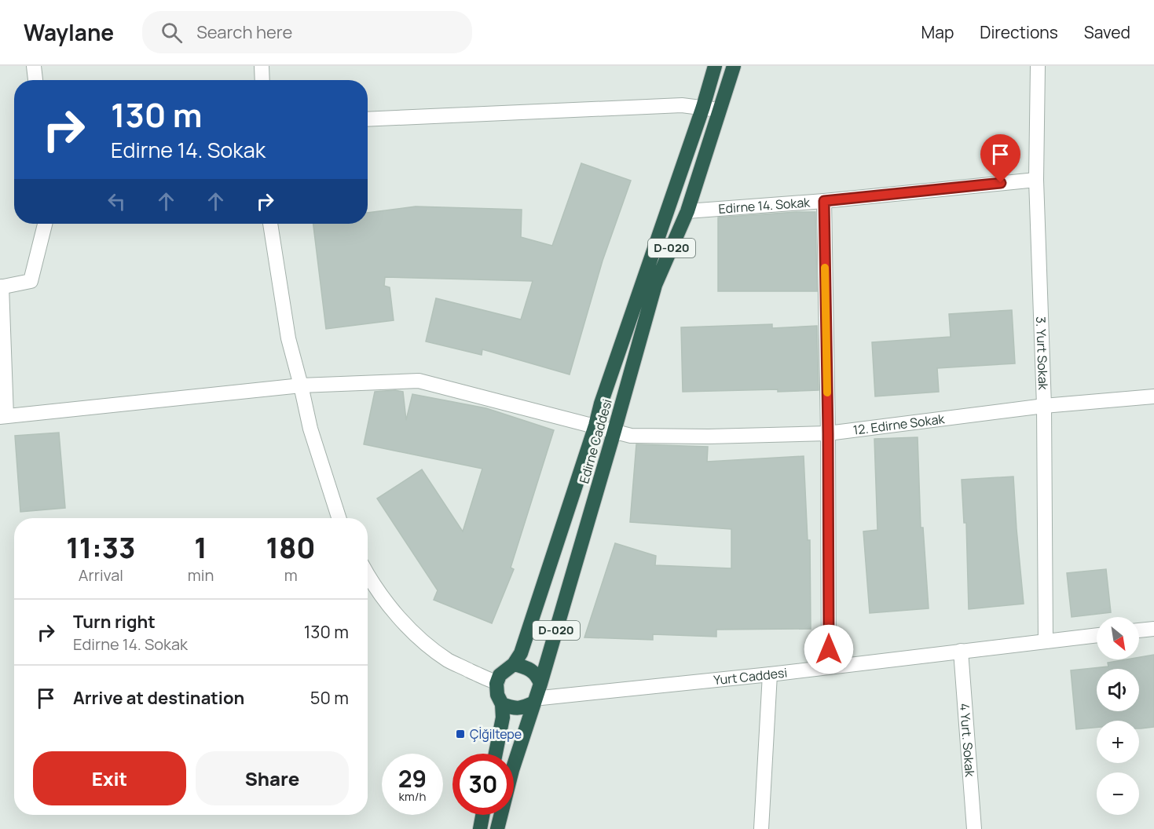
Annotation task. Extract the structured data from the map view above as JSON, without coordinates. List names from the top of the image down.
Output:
{
  "streets": {
    "highway": ["D-020", "Edirne Caddesi"],
    "street": [
      "Edirne 14. Sokak",
      "3. Yurt Sokak",
      "12. Edirne Sokak",
      "Yurt Caddesi",
      "4 Yurt. Sokak"
    ]
  },
  "crossings": [
    ["Edirne 14. Sokak", "3. Yurt Sokak"],
    ["Edirne 14. Sokak", "Edirne Caddesi"],
    ["3. Yurt Sokak", "12. Edirne Sokak"],
    ["3. Yurt Sokak", "Yurt Caddesi"],
    ["12. Edirne Sokak", "Edirne Caddesi"],
    ["Edirne Caddesi", "Yurt Caddesi"],
    ["Yurt Caddesi", "4 Yurt. Sokak"]
  ],
  "places": {
    "transit": ["Çİğiltepe"]
  },
  "north": "bottom right",
  "page": {
    "header": "Waylane",
    "search": "Search here",
    "nav": ["Map", "Directions", "Saved"],
    "turn": ["130 m", "Edirne 14. Sokak"],
    "eta": [
      "11:33",
      "Arrival",
      "1",
      "min",
      "180",
      "m"
    ],
    "list": [
      {
        "name": "Turn right",
        "note": "Edirne 14. Sokak",
        "value": "130 m"
      },
      {
        "name": "Arrive at destination",
        "value": "50 m"
      }
    ],
    "map_buttons": ["+", "−"],
    "buttons": ["Exit", "Share"],
    "speed": "29 km/h",
    "limit": "30"
  }
}
